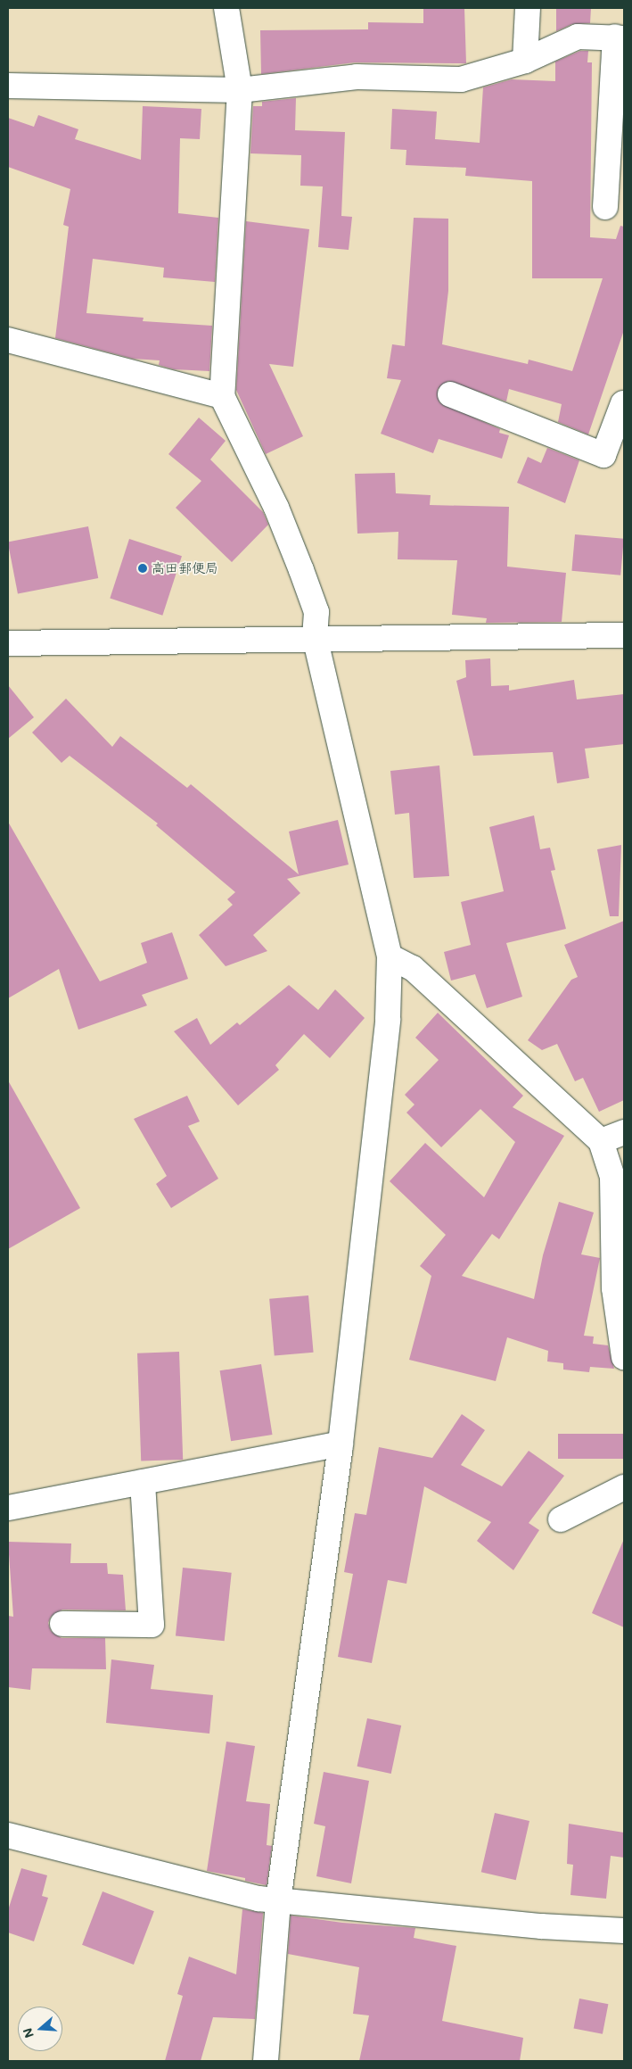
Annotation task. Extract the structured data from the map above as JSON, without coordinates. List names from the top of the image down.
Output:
{
  "places": ["高田郵便局"],
  "north": "left"
}
